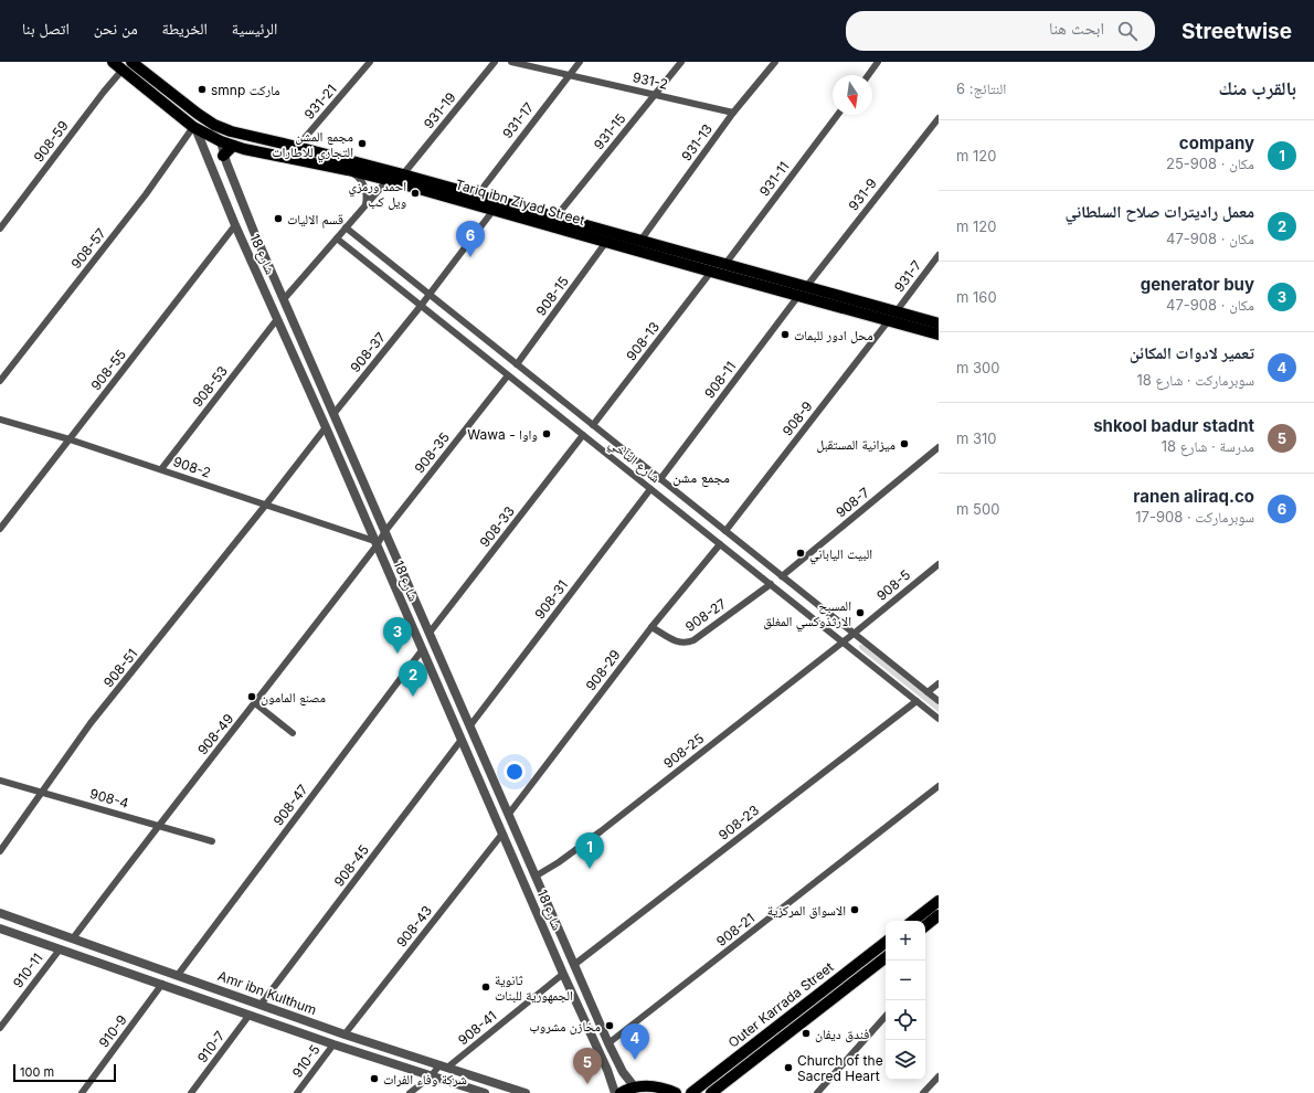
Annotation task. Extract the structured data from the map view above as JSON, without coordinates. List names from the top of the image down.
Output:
{
  "streets": {
    "main road": ["Tariq ibn Ziyad Street", "Outer Karrada Street"],
    "street": [
      "931-2",
      "931-21",
      "931-19",
      "931-17",
      "931-15",
      "908-59",
      "931-13",
      "931-11",
      "931-9",
      "908-57",
      "شارع 18",
      "931-7",
      "908-15",
      "908-13",
      "908-37",
      "908-55",
      "908-11",
      "908-53",
      "908-9",
      "908-35",
      "شارع التآخي",
      "908-2",
      "908-7",
      "908-33",
      "908-5",
      "908-31",
      "908-27",
      "908-51",
      "908-29",
      "908-49",
      "908-25",
      "908-4",
      "908-47",
      "908-23",
      "908-45",
      "908-43",
      "908-21",
      "910-11",
      "Amr ibn Kulthum",
      "908-41",
      "910-9",
      "910-7",
      "910-5"
    ]
  },
  "crossings": [
    ["931-2", "931-17"],
    ["931-2", "931-15"],
    ["931-2", "931-13"],
    ["931-21", "Tariq ibn Ziyad Street"],
    ["931-19", "Tariq ibn Ziyad Street"],
    ["931-17", "Tariq ibn Ziyad Street"],
    ["931-15", "Tariq ibn Ziyad Street"],
    ["908-59", "Tariq ibn Ziyad Street"],
    ["931-13", "Tariq ibn Ziyad Street"],
    ["931-11", "Tariq ibn Ziyad Street"],
    ["931-9", "Tariq ibn Ziyad Street"],
    ["Tariq ibn Ziyad Street", "908-57"],
    ["Tariq ibn Ziyad Street", "شارع 18"],
    ["Tariq ibn Ziyad Street", "931-7"],
    ["Tariq ibn Ziyad Street", "908-15"],
    ["Tariq ibn Ziyad Street", "908-13"],
    ["Tariq ibn Ziyad Street", "908-37"],
    ["Tariq ibn Ziyad Street", "908-11"],
    ["Tariq ibn Ziyad Street", "908-9"],
    ["908-57", "شارع 18"],
    ["شارع 18", "908-37"],
    ["شارع 18", "908-55"],
    ["شارع 18", "908-53"],
    ["شارع 18", "908-35"],
    ["شارع 18", "908-2"],
    ["شارع 18", "908-33"],
    ["شارع 18", "908-31"],
    ["شارع 18", "908-29"],
    ["شارع 18", "908-49"],
    ["شارع 18", "908-25"],
    ["شارع 18", "908-47"],
    ["شارع 18", "908-23"],
    ["شارع 18", "908-45"],
    ["شارع 18", "908-43"],
    ["شارع 18", "908-21"],
    ["شارع 18", "908-41"],
    ["931-7", "908-9"],
    ["908-15", "شارع التآخي"],
    ["908-13", "شارع التآخي"],
    ["908-37", "شارع التآخي"],
    ["908-55", "908-2"],
    ["908-11", "شارع التآخي"],
    ["908-53", "908-2"],
    ["908-9", "شارع التآخي"],
    ["908-35", "شارع التآخي"],
    ["908-35", "908-2"],
    ["908-35", "908-49"],
    ["شارع التآخي", "908-7"],
    ["شارع التآخي", "908-33"],
    ["شارع التآخي", "908-5"],
    ["شارع التآخي", "908-31"],
    ["شارع التآخي", "908-27"],
    ["شارع التآخي", "908-29"],
    ["شارع التآخي", "908-25"],
    ["شارع التآخي", "908-23"],
    ["908-2", "908-51"],
    ["908-2", "908-49"],
    ["908-5", "908-25"],
    ["908-27", "908-29"],
    ["908-51", "908-4"],
    ["908-49", "908-4"],
    ["908-49", "Amr ibn Kulthum"],
    ["908-47", "Amr ibn Kulthum"],
    ["908-45", "Amr ibn Kulthum"],
    ["908-43", "Amr ibn Kulthum"],
    ["910-11", "Amr ibn Kulthum"],
    ["Amr ibn Kulthum", "908-41"],
    ["Amr ibn Kulthum", "910-9"],
    ["Amr ibn Kulthum", "910-7"],
    ["Amr ibn Kulthum", "910-5"]
  ],
  "districts": ["مجمع مشن"],
  "places": [
    "smnp ماركت",
    "مجمع المشن التجاري للاطارات",
    "احمد ورمزي ويل كب",
    "قسم الاليات",
    "محل ادور للبمات",
    "Wawa - واوا",
    "ميزانية المستقبل",
    "البيت الياباني",
    "المسبح الارثذوكسي المغلق",
    "مصنع المامون",
    "الاسواق المركزية",
    "ثانوية الجمهورية للبنات",
    "مخازن مشروب",
    "فندق ديفان",
    "Church of the Sacred Heart",
    "شركة وفاء الفرات"
  ],
  "scale_bar": "100 m",
  "north": "bottom",
  "page": {
    "header": "Streetwise",
    "search": "ابحث هنا",
    "nav": [
      "الرئيسية",
      "الخريطة",
      "من نحن",
      "اتصل بنا"
    ],
    "heading": ["بالقرب منك", "النتائج: 6"],
    "list": [
      {
        "mark": "1",
        "name": "company",
        "note": "مكان · 908-25",
        "value": "120 m"
      },
      {
        "mark": "2",
        "name": "معمل راديترات صلاح السلطاني",
        "note": "مكان · 908-47",
        "value": "120 m"
      },
      {
        "mark": "3",
        "name": "generator buy",
        "note": "مكان · 908-47",
        "value": "160 m"
      },
      {
        "mark": "4",
        "name": "تعمير لادوات المكائن",
        "note": "سوبرماركت · شارع 18",
        "value": "300 m"
      },
      {
        "mark": "5",
        "name": "shkool badur stadnt",
        "note": "مدرسة · شارع 18",
        "value": "310 m"
      },
      {
        "mark": "6",
        "name": "ranen aliraq.co",
        "note": "سوبرماركت · 908-17",
        "value": "500 m"
      }
    ],
    "pins": [
      "6",
      "3",
      "2",
      "1",
      "4",
      "5"
    ],
    "map_buttons": ["+", "−"],
    "scale": "100 m"
  }
}
